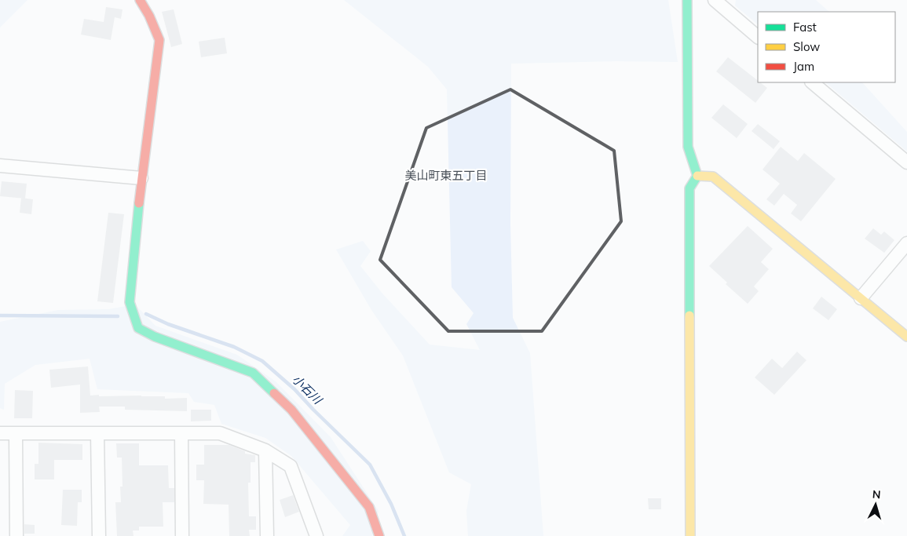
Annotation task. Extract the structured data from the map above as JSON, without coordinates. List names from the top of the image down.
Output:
{
  "districts": ["美山町東五丁目"],
  "water": ["小石川"],
  "legend": ["Fast", "Slow", "Jam"],
  "north": "top"
}
